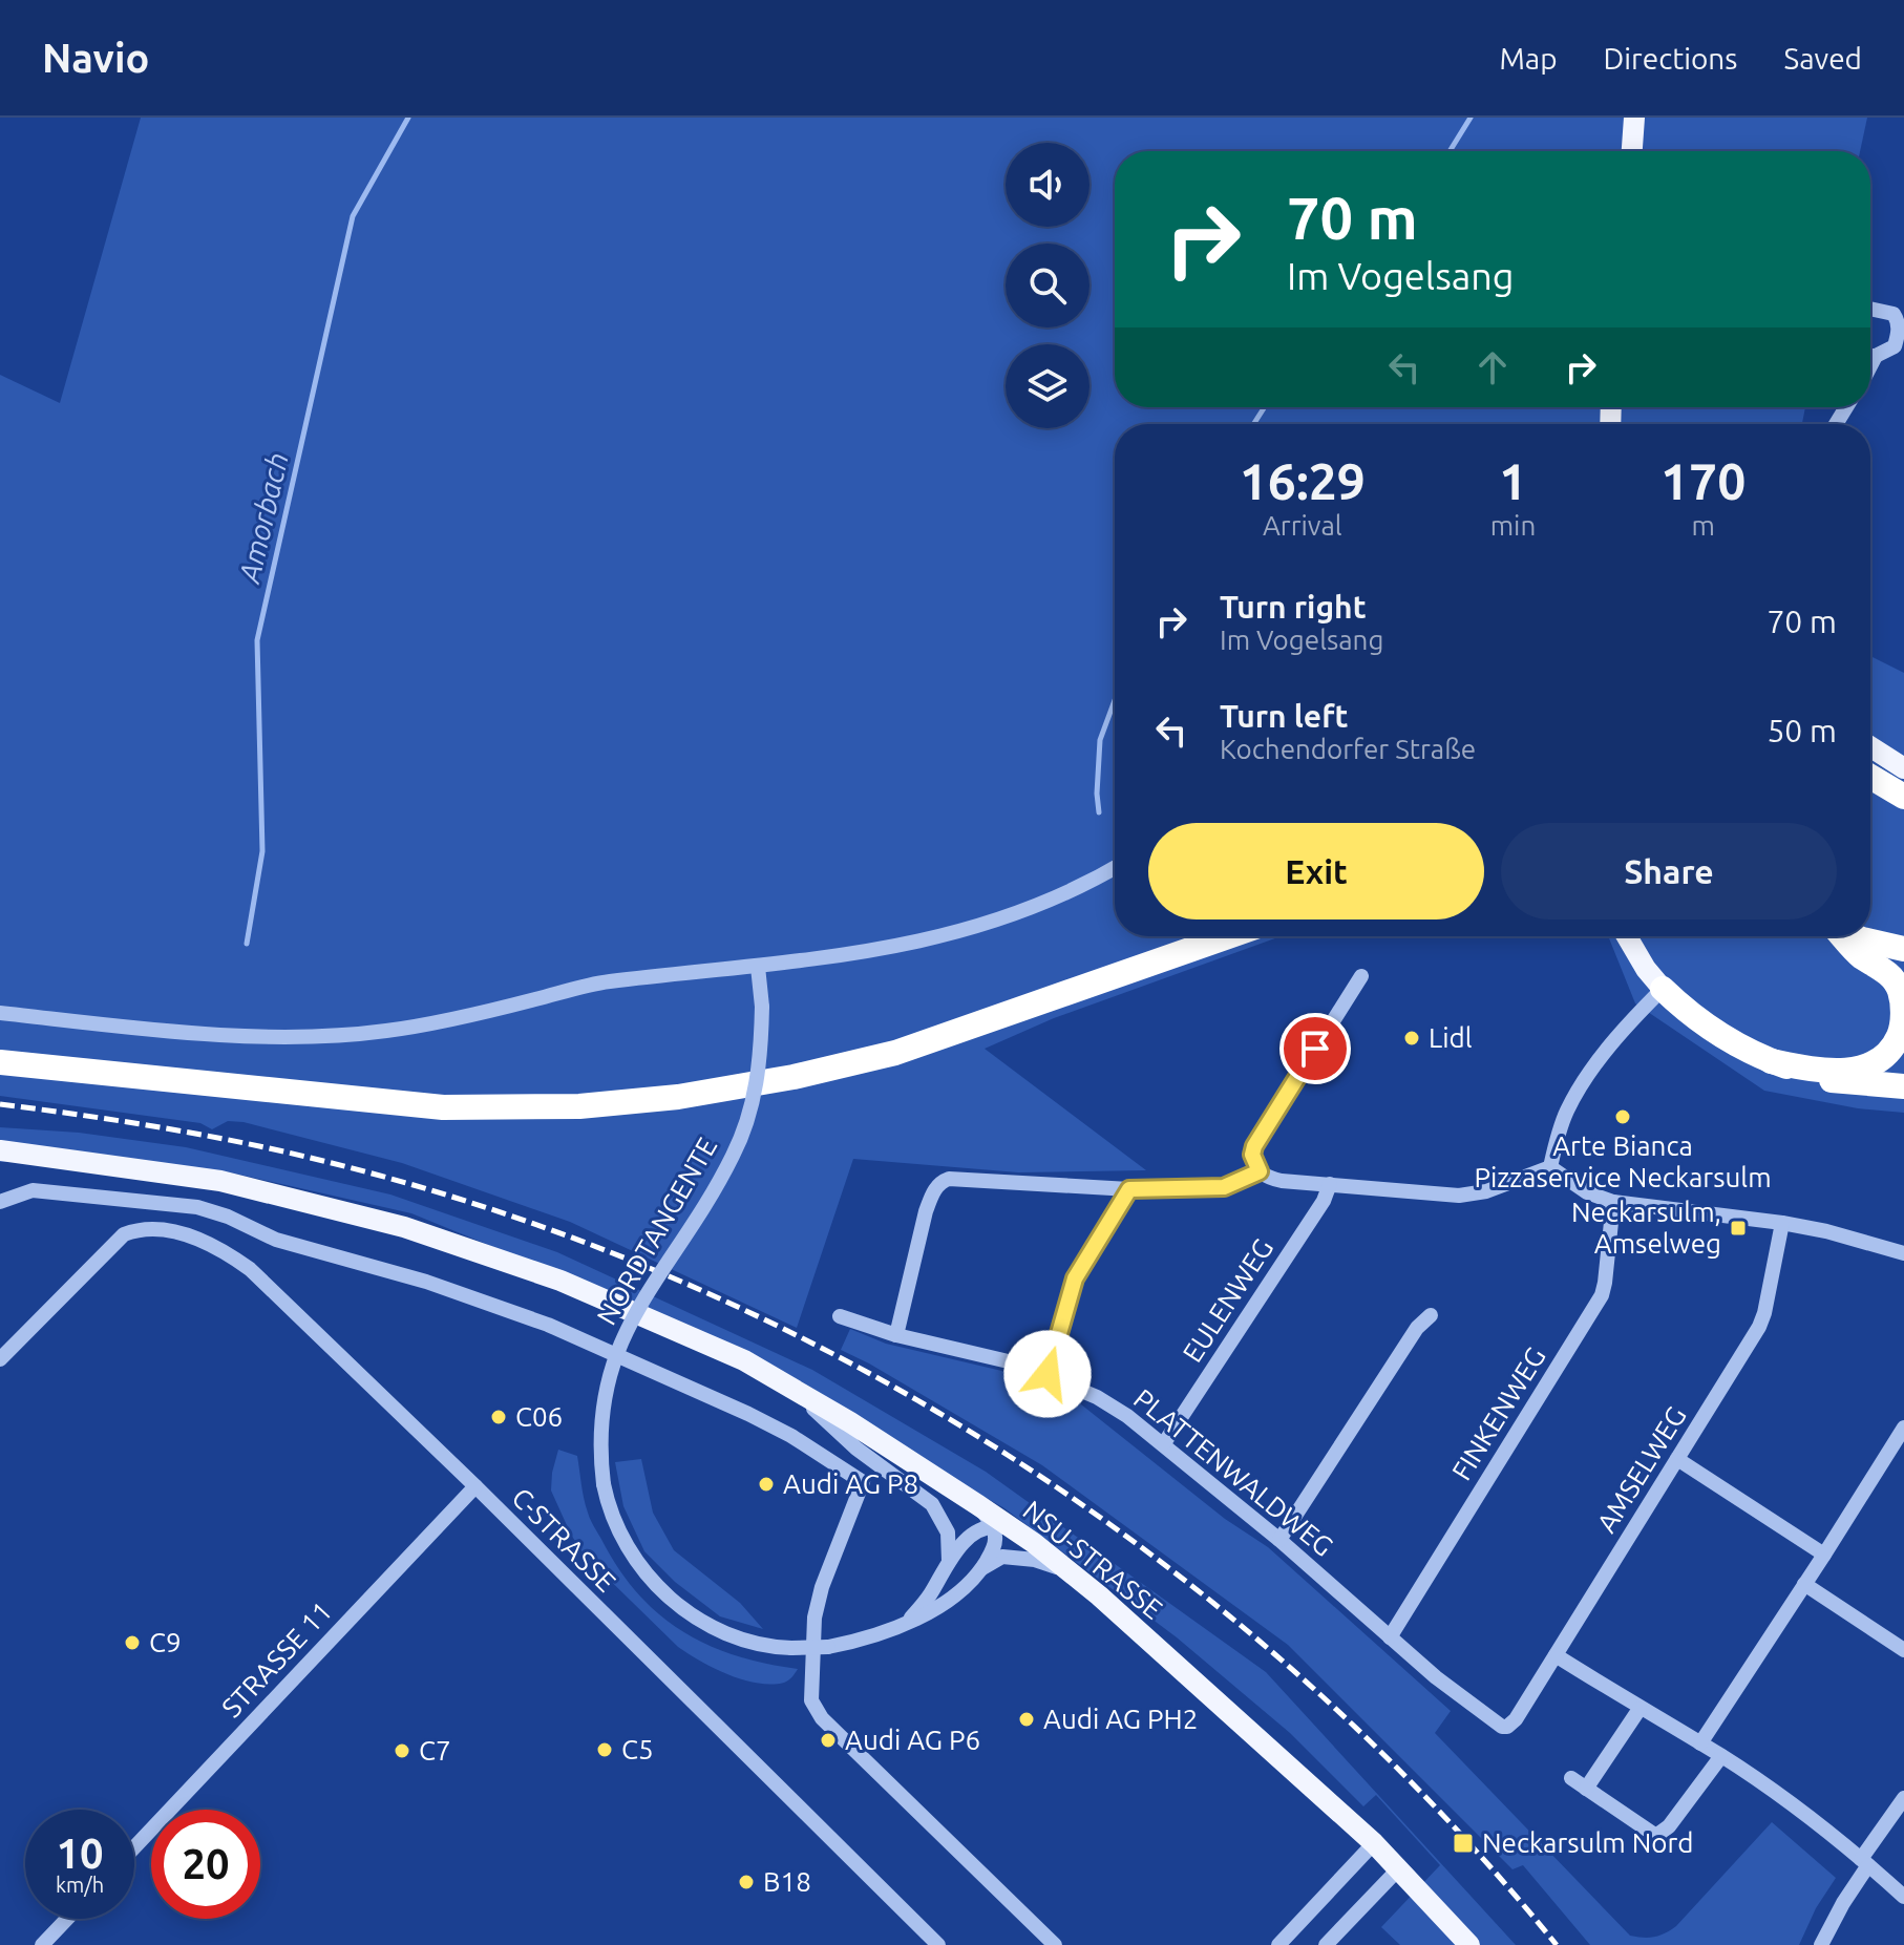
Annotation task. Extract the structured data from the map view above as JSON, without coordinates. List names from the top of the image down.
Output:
{
  "streets": {
    "main road": ["NSU-STRASSE"],
    "street": [
      "NORDTANGENTE",
      "EULENWEG",
      "FINKENWEG",
      "AMSELWEG",
      "PLATTENWALDWEG",
      "C-STRASSE",
      "STRASSE 11"
    ]
  },
  "crossings": [
    ["EULENWEG", "PLATTENWALDWEG"],
    ["FINKENWEG", "PLATTENWALDWEG"],
    ["AMSELWEG", "PLATTENWALDWEG"],
    ["C-STRASSE", "STRASSE 11"]
  ],
  "water": ["Amorbach"],
  "places": {
    "other": [
      "Lidl",
      "Arte Bianca Pizzaservice Neckarsulm",
      "C06",
      "Audi AG P8",
      "C9",
      "Audi AG PH2",
      "Audi AG P6",
      "C5",
      "C7",
      "B18"
    ],
    "transit": ["Neckarsulm, Amselweg", "Neckarsulm Nord"]
  },
  "page": {
    "header": "Navio",
    "nav": ["Map", "Directions", "Saved"],
    "turn": ["70 m", "Im Vogelsang"],
    "eta": [
      "16:29",
      "Arrival",
      "1",
      "min",
      "170",
      "m"
    ],
    "list": [
      {
        "name": "Turn right",
        "note": "Im Vogelsang",
        "value": "70 m"
      },
      {
        "name": "Turn left",
        "note": "Kochendorfer Straße",
        "value": "50 m"
      }
    ],
    "buttons": ["Exit", "Share"],
    "speed": "10 km/h",
    "limit": "20"
  }
}
